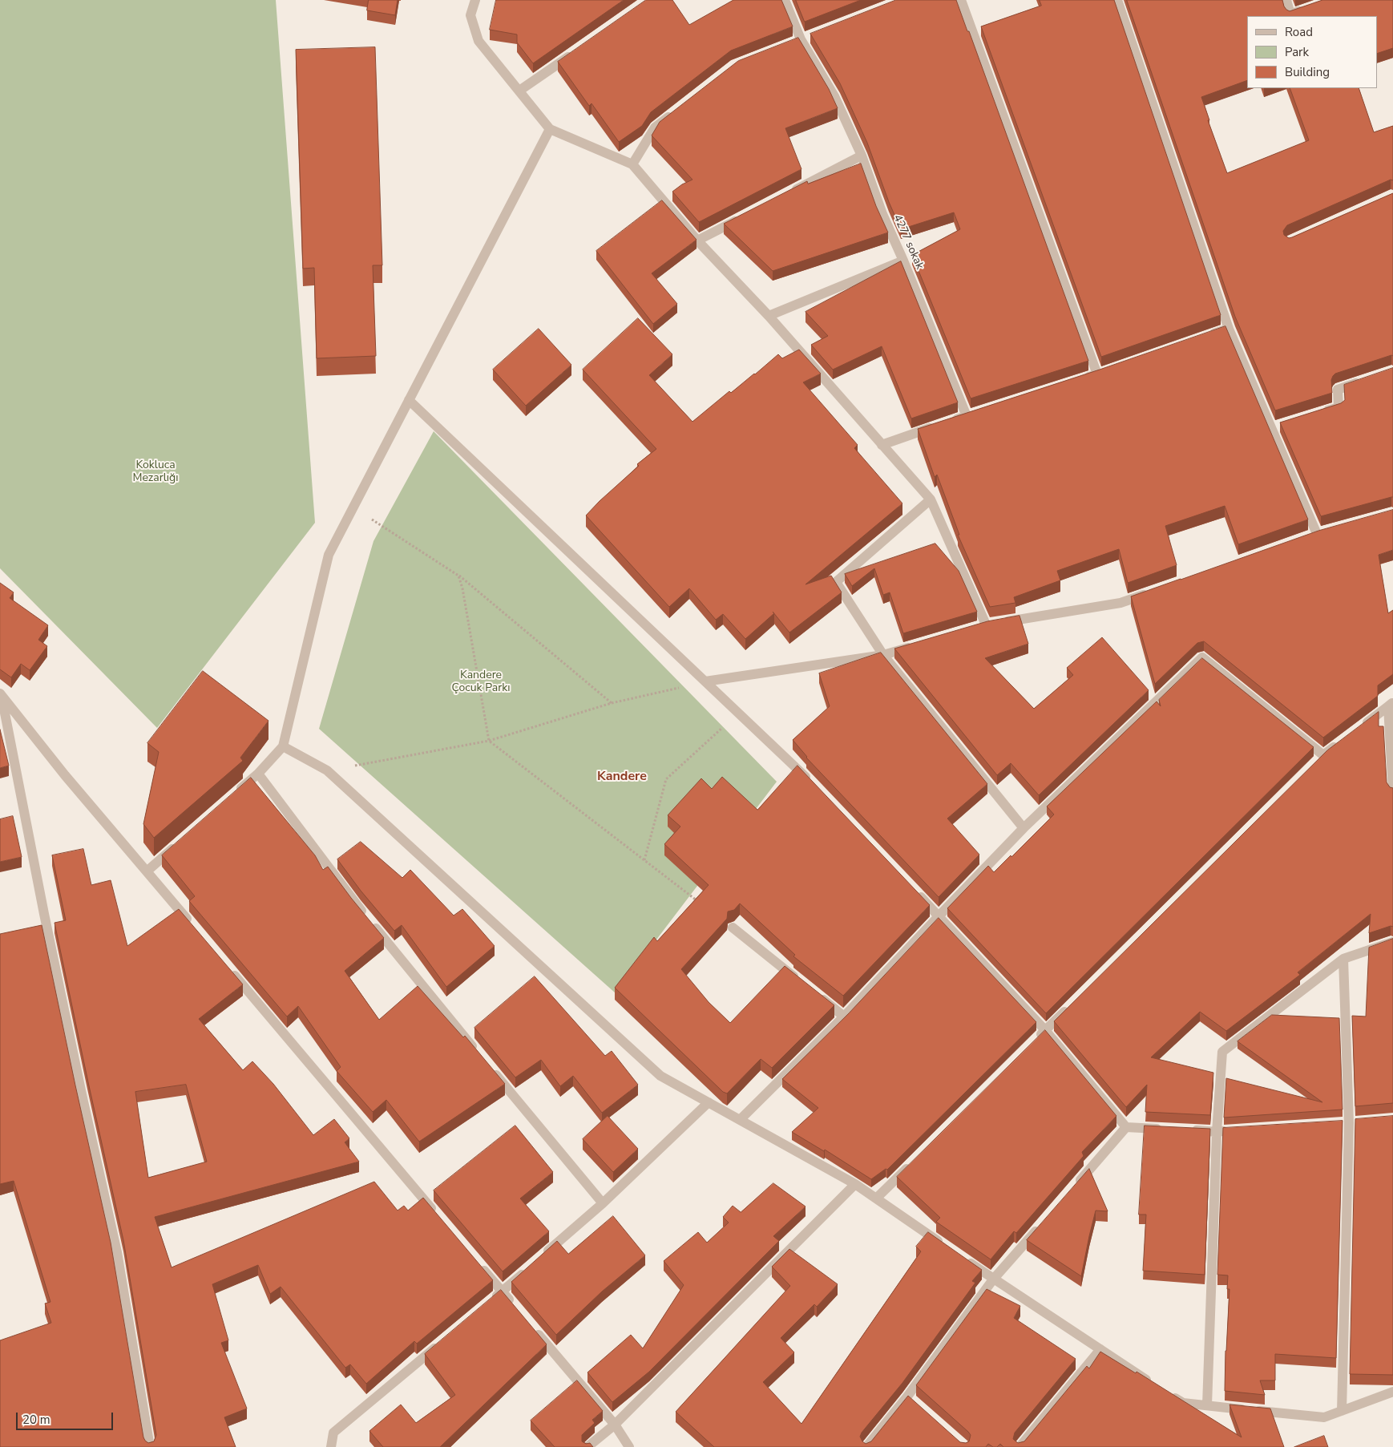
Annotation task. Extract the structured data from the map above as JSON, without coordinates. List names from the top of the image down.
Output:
{
  "streets": {
    "street": ["4277 sokak"]
  },
  "districts": ["Kandere"],
  "parks": ["Kokluca Mezarlığı", "Kandere Çocuk Parkı"],
  "legend": ["Road", "Park", "Building"],
  "scale_bar": "20 m"
}
